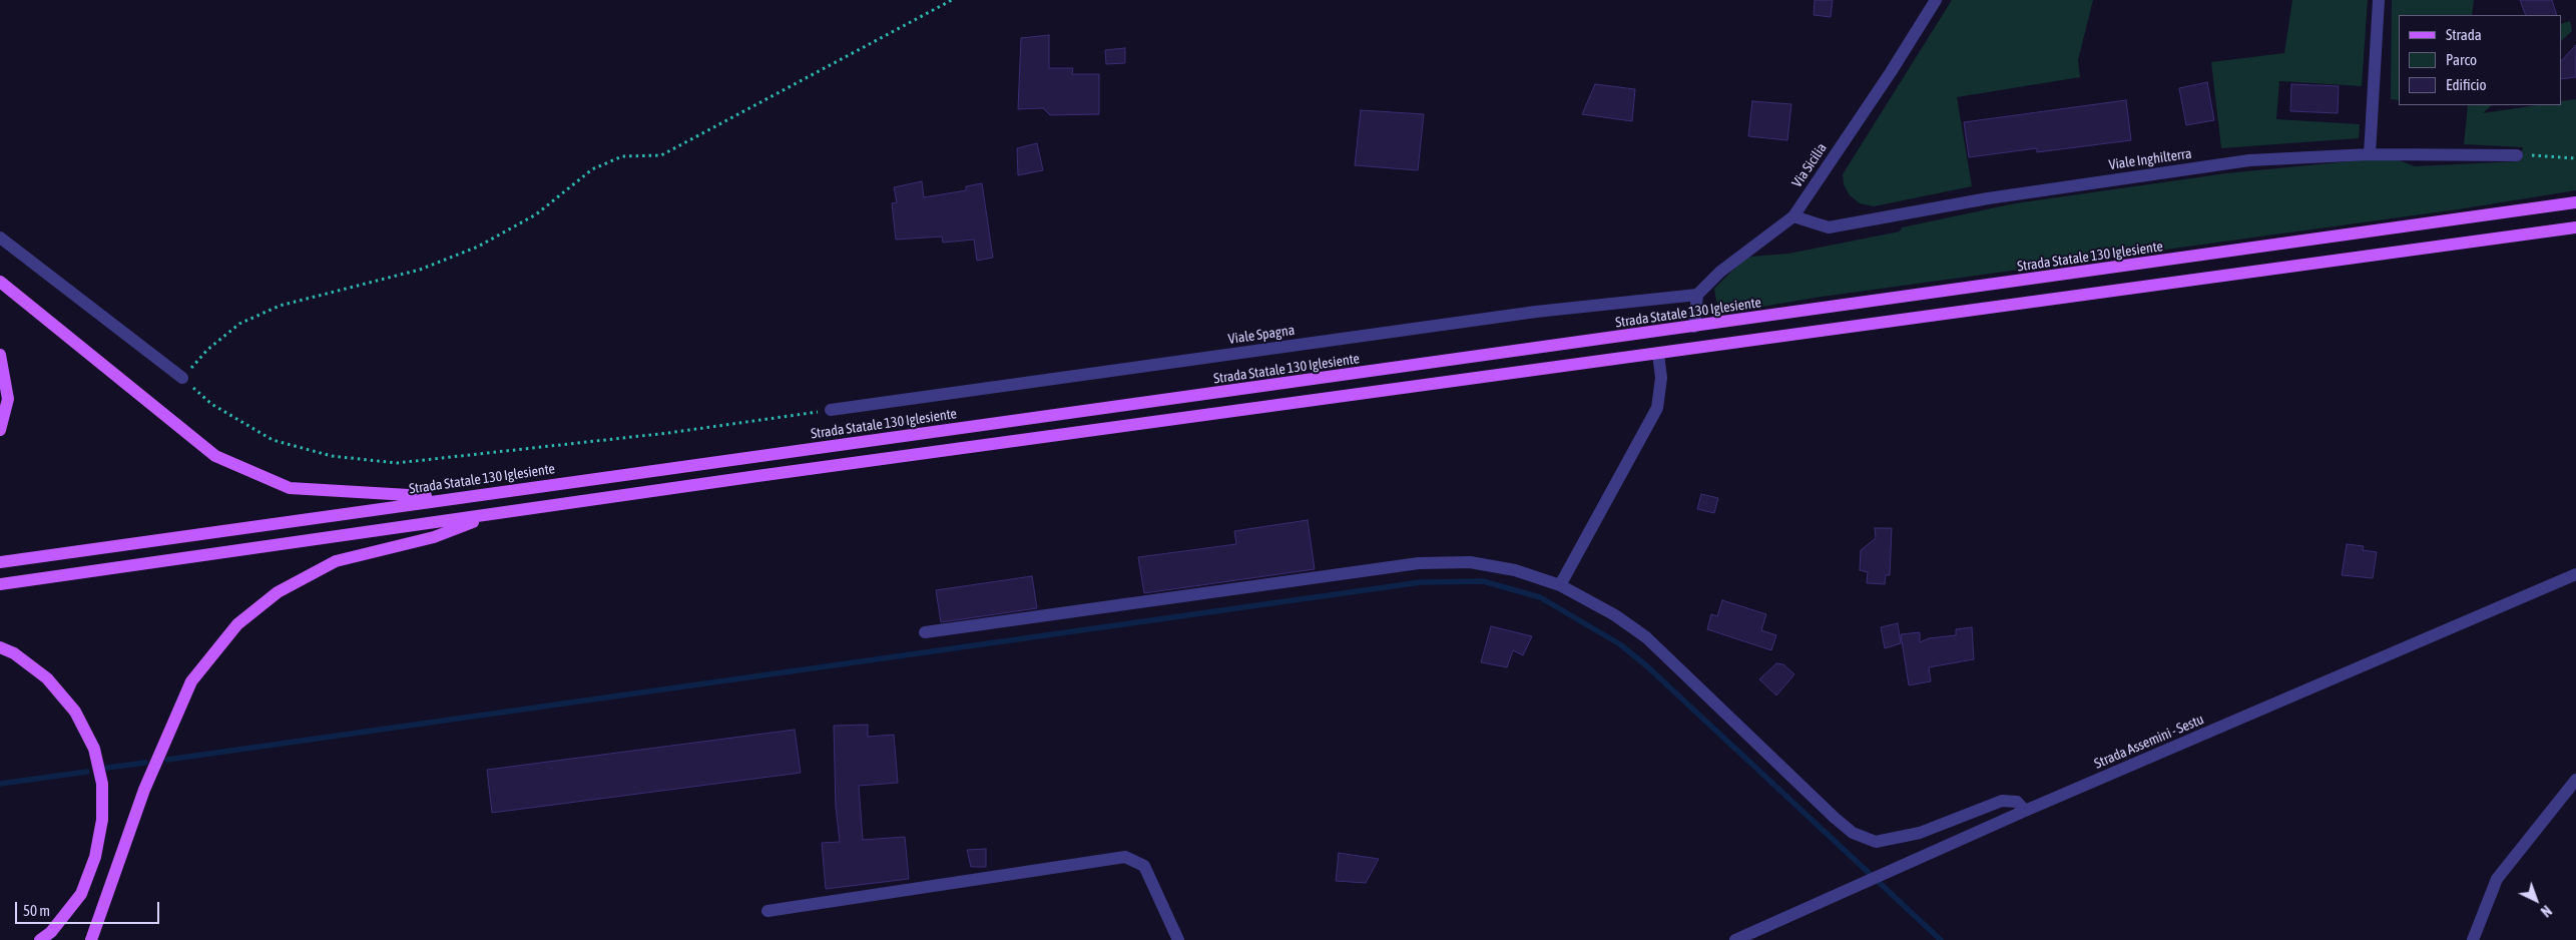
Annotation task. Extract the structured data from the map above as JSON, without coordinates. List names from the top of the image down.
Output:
{
  "streets": {
    "main road": ["Strada Statale 130 Iglesiente"],
    "street": [
      "Viale Inghilterra",
      "Via Sicilia",
      "Viale Spagna",
      "Strada Assemini - Sestu"
    ]
  },
  "crossings": [
    ["Viale Inghilterra", "Via Sicilia"],
    ["Via Sicilia", "Viale Spagna"]
  ],
  "legend": ["Strada", "Parco", "Edificio"],
  "scale_bar": "50 m",
  "north": "bottom right"
}
